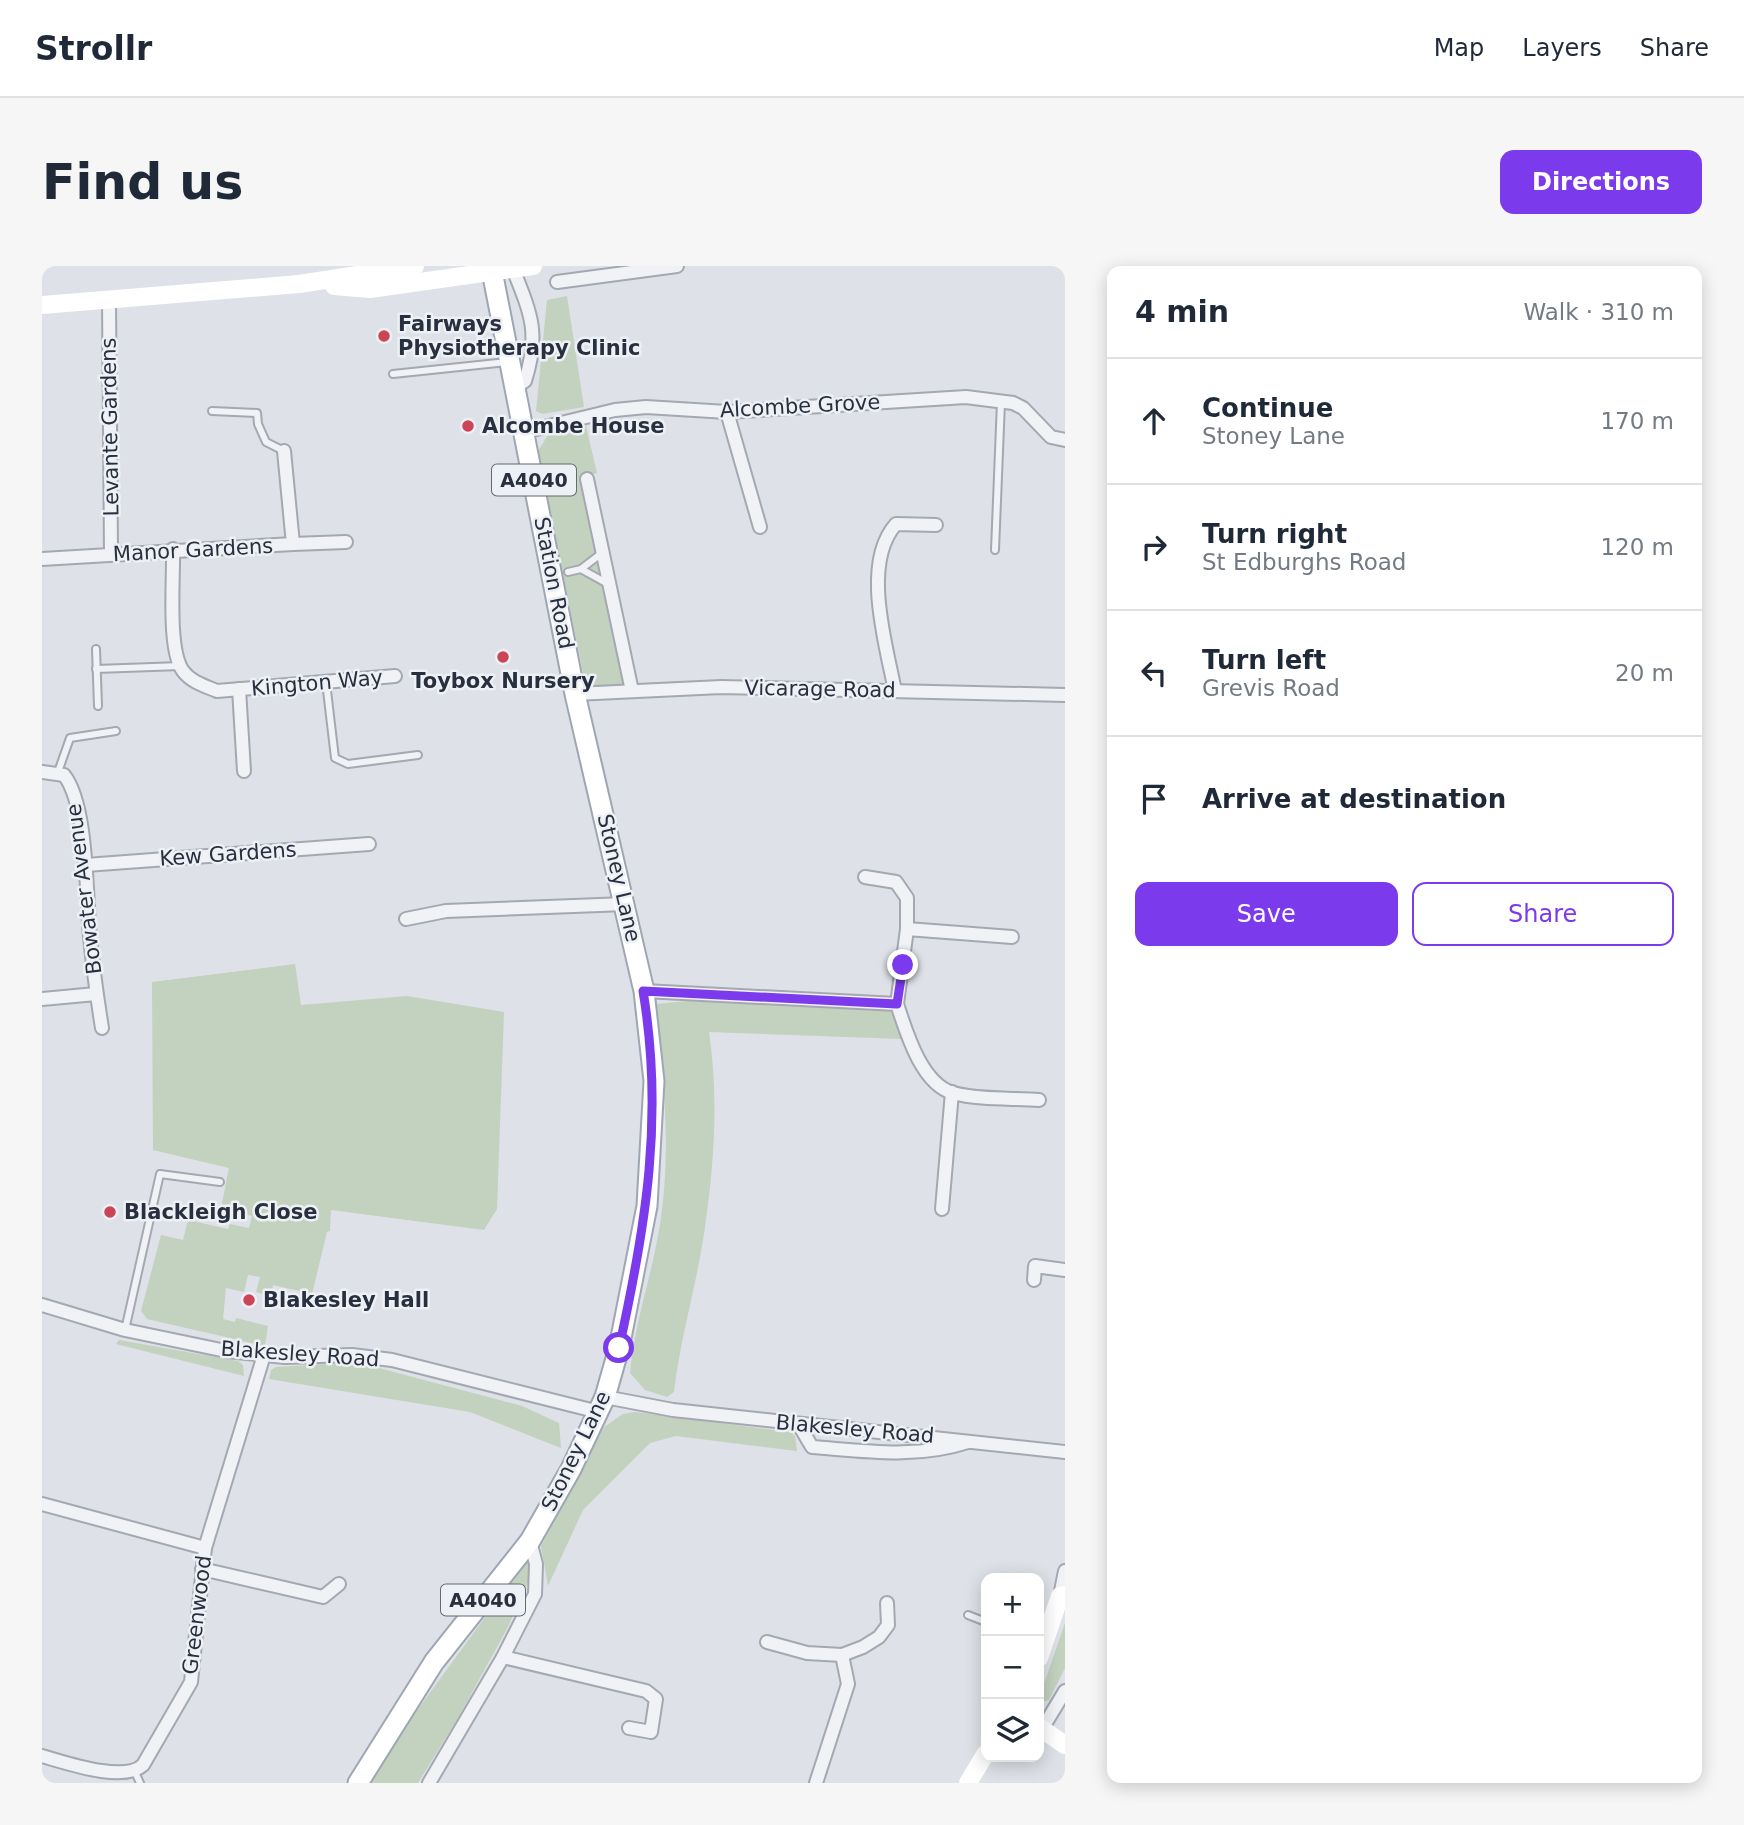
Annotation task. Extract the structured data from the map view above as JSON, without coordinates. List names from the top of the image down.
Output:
{
  "streets": {
    "main road": ["A4040", "Station Road", "Stoney Lane"],
    "street": [
      "Alcombe Grove",
      "Levante Gardens",
      "Manor Gardens",
      "Kington Way",
      "Vicarage Road",
      "Kew Gardens",
      "Bowater Avenue",
      "Blakesley Road",
      "Greenwood"
    ]
  },
  "crossings": [
    ["Alcombe Grove", "Station Road"],
    ["Levante Gardens", "Manor Gardens"],
    ["Station Road", "Vicarage Road"],
    ["Station Road", "Stoney Lane"],
    ["Vicarage Road", "Stoney Lane"],
    ["Kew Gardens", "Bowater Avenue"],
    ["Stoney Lane", "Blakesley Road"],
    ["Blakesley Road", "Greenwood"]
  ],
  "places": [
    "Fairways Physiotherapy Clinic",
    "Alcombe House",
    "Toybox Nursery",
    "Blackleigh Close",
    "Blakesley Hall"
  ],
  "page": {
    "header": "Strollr",
    "nav": ["Map", "Layers", "Share"],
    "buttons": [
      "Directions",
      ["Save", "Share"]
    ],
    "title": "Find us",
    "heading": ["4 min", "Walk · 310 m"],
    "list": [
      ["Continue", "Stoney Lane", "170 m"],
      ["Turn right", "St Edburghs Road", "120 m"],
      ["Turn left", "Grevis Road", "20 m"],
      "Arrive at destination"
    ],
    "map_buttons": ["+", "−"]
  }
}
